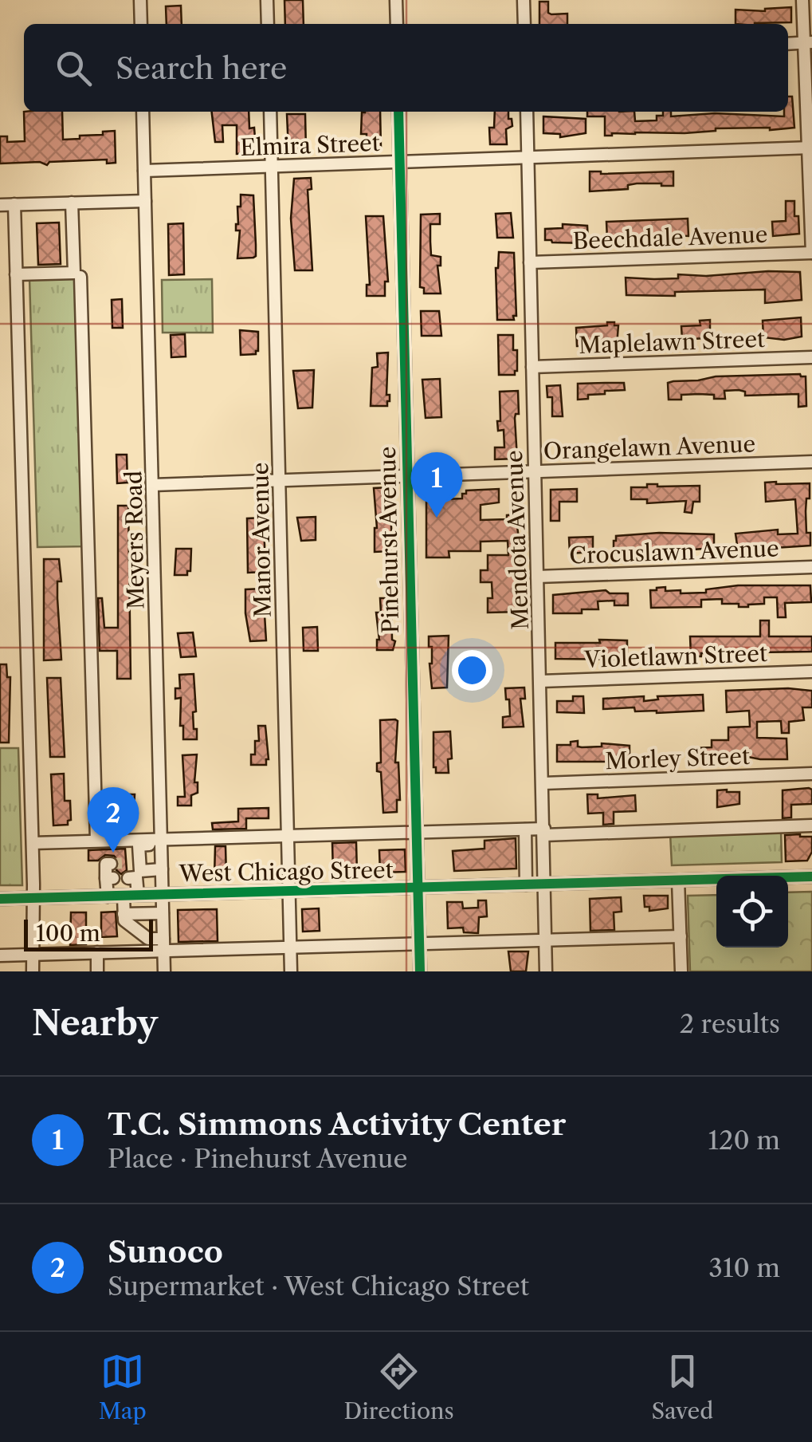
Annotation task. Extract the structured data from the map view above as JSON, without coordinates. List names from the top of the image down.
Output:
{
  "streets": {
    "street": [
      "Elmira Street",
      "Beechdale Avenue",
      "Maplelawn Street",
      "Orangelawn Avenue",
      "Meyers Road",
      "Manor Avenue",
      "Pinehurst Avenue",
      "Mendota Avenue",
      "Crocuslawn Avenue",
      "Violetlawn Street",
      "Morley Street",
      "West Chicago Street"
    ]
  },
  "crossings": [
    ["Elmira Street", "Meyers Road"],
    ["Elmira Street", "Manor Avenue"],
    ["Elmira Street", "Pinehurst Avenue"],
    ["Elmira Street", "Mendota Avenue"],
    ["Beechdale Avenue", "Mendota Avenue"],
    ["Maplelawn Street", "Mendota Avenue"],
    ["Orangelawn Avenue", "Meyers Road"],
    ["Orangelawn Avenue", "Manor Avenue"],
    ["Orangelawn Avenue", "Pinehurst Avenue"],
    ["Orangelawn Avenue", "Mendota Avenue"],
    ["Meyers Road", "West Chicago Street"],
    ["Manor Avenue", "West Chicago Street"],
    ["Pinehurst Avenue", "West Chicago Street"],
    ["Mendota Avenue", "Crocuslawn Avenue"],
    ["Mendota Avenue", "Violetlawn Street"],
    ["Mendota Avenue", "Morley Street"],
    ["Mendota Avenue", "West Chicago Street"]
  ],
  "scale_bar": "100 m",
  "page": {
    "search": "Search here",
    "pins": ["1", "2"],
    "scale": "100 m",
    "heading": ["Nearby", "2 results"],
    "list": [
      {
        "mark": "1",
        "name": "T.C. Simmons Activity Center",
        "note": "Place · Pinehurst Avenue",
        "value": "120 m"
      },
      {
        "mark": "2",
        "name": "Sunoco",
        "note": "Supermarket · West Chicago Street",
        "value": "310 m"
      }
    ],
    "nav": ["Map", "Directions", "Saved"]
  }
}
